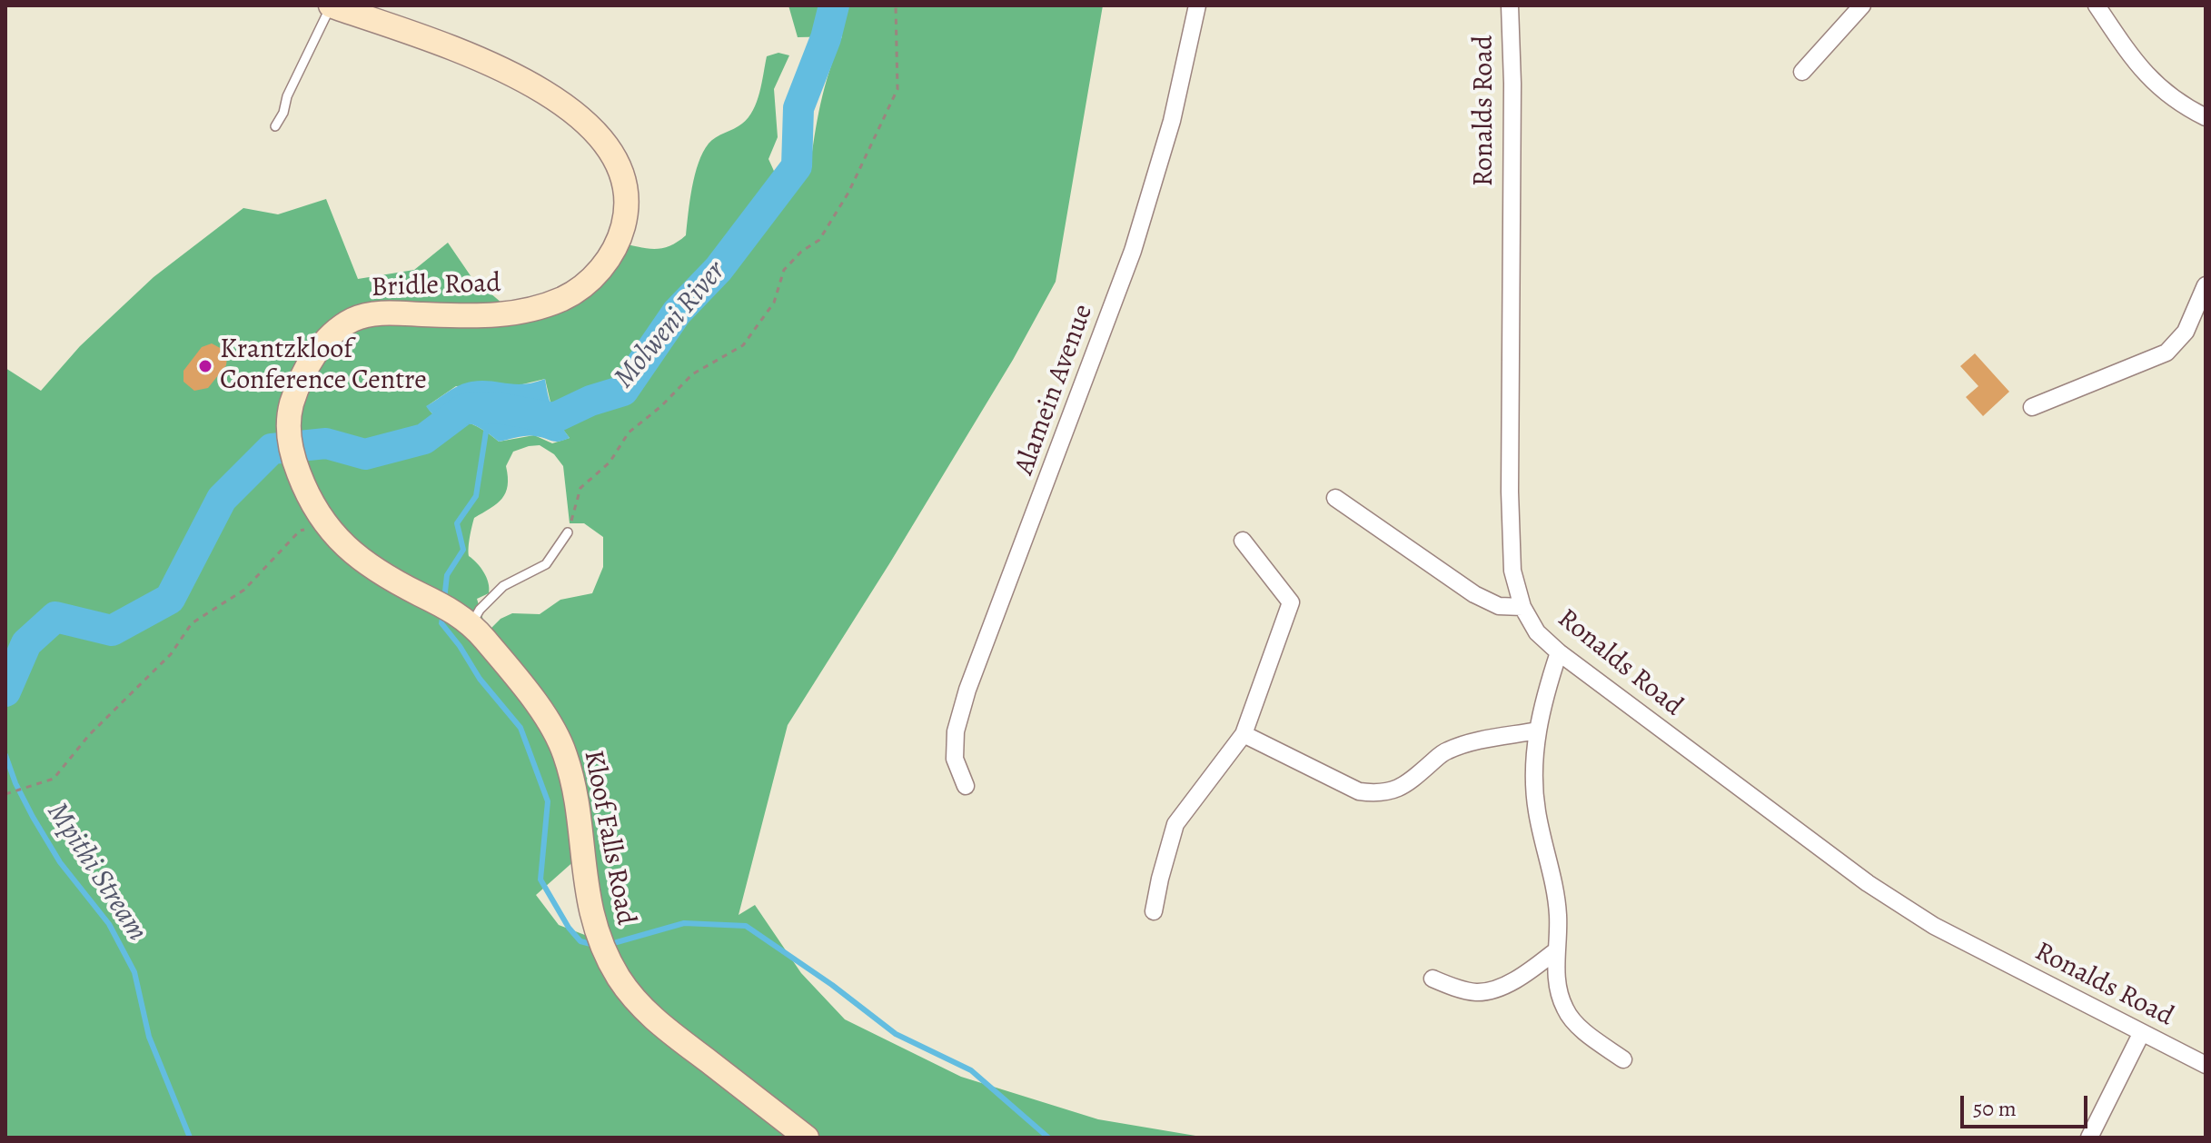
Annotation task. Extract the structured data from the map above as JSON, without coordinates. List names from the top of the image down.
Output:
{
  "streets": {
    "main road": ["Bridle Road", "Kloof Falls Road"],
    "street": ["Ronalds Road", "Alamein Avenue"]
  },
  "crossings": [
    ["Bridle Road", "Kloof Falls Road"]
  ],
  "water": ["Molweni River", "Mpithi Stream"],
  "places": ["Krantzkloof Conference Centre"],
  "scale_bar": "50 m"
}
